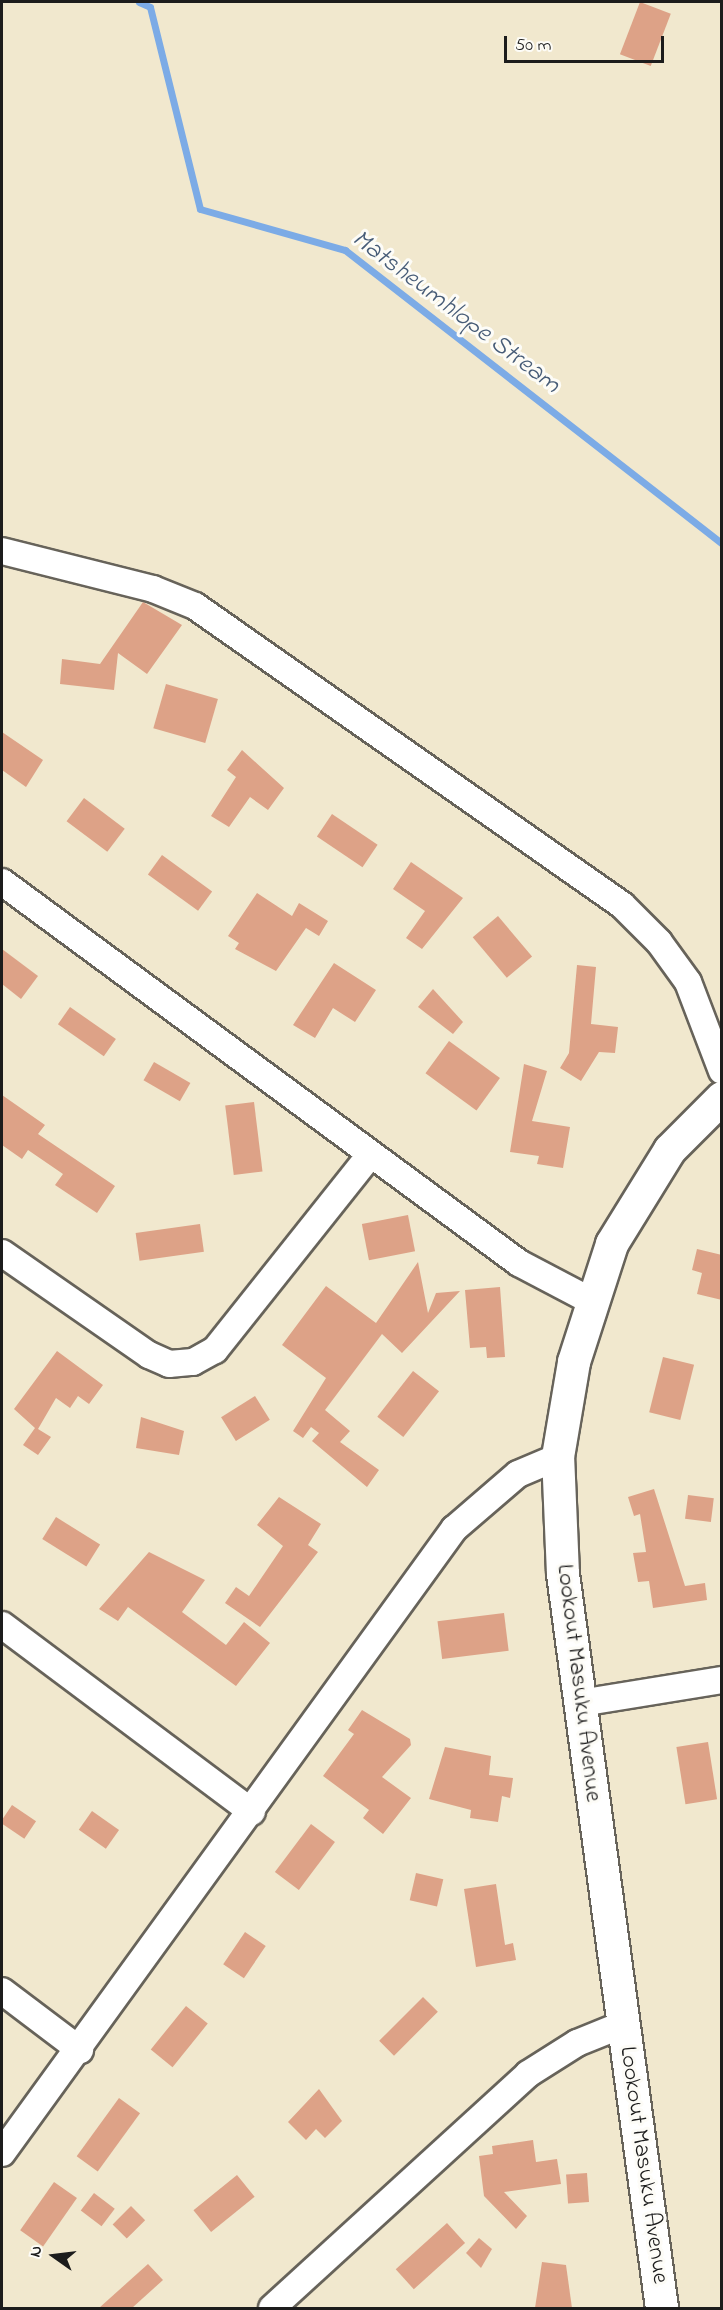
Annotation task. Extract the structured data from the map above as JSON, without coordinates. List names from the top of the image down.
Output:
{
  "streets": {
    "street": ["Lookout Masuku Avenue"]
  },
  "water": ["Matsheumhlope Stream"],
  "scale_bar": "50 m",
  "north": "left"
}
